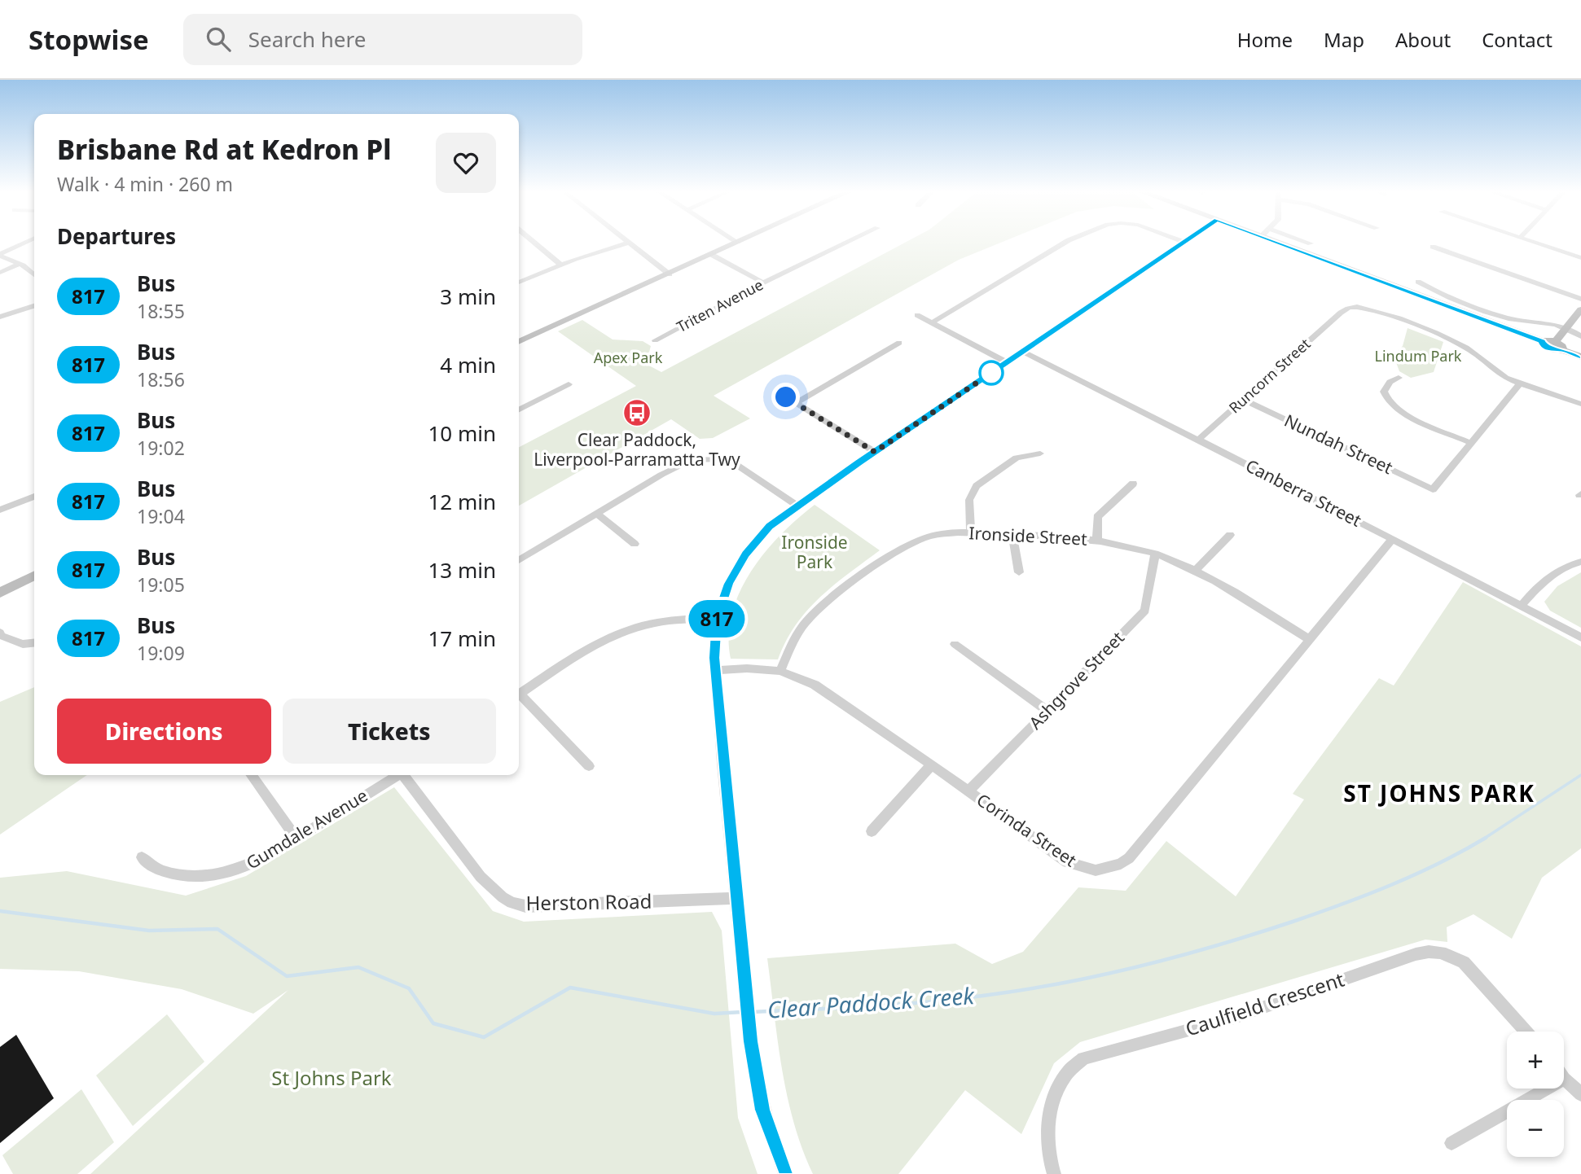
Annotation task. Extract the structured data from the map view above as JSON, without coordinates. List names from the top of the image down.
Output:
{
  "streets": {
    "street": [
      "Triten Avenue",
      "Runcorn Street",
      "Nundah Street",
      "Canberra Street",
      "Ironside Street",
      "Ashgrove Street",
      "Gumdale Avenue",
      "Corinda Street",
      "Herston Road",
      "Caulfield Crescent"
    ]
  },
  "crossings": [
    ["Runcorn Street", "Nundah Street"],
    ["Runcorn Street", "Canberra Street"],
    ["Canberra Street", "Corinda Street"],
    ["Ironside Street", "Ashgrove Street"],
    ["Ironside Street", "Corinda Street"],
    ["Ashgrove Street", "Corinda Street"]
  ],
  "districts": ["ST JOHNS PARK"],
  "water": ["Clear Paddock Creek"],
  "parks": [
    "Lindum Park",
    "Apex Park",
    "Ironside Park",
    "St Johns Park"
  ],
  "places": {
    "bus stop": ["Clear Paddock, Liverpool-Parramatta Twy"]
  },
  "lines": ["bus line 817"],
  "page": {
    "header": "Stopwise",
    "search": "Search here",
    "nav": [
      "Home",
      "Map",
      "About",
      "Contact"
    ],
    "on_map": "817",
    "heading": [
      ["Brisbane Rd at Kedron Pl", "Walk · 4 min · 260 m"],
      "Departures"
    ],
    "list": [
      {
        "mark": "817",
        "name": "Bus",
        "note": "18:55",
        "value": "3 min"
      },
      {
        "mark": "817",
        "name": "Bus",
        "note": "18:56",
        "value": "4 min"
      },
      {
        "mark": "817",
        "name": "Bus",
        "note": "19:02",
        "value": "10 min"
      },
      {
        "mark": "817",
        "name": "Bus",
        "note": "19:04",
        "value": "12 min"
      },
      {
        "mark": "817",
        "name": "Bus",
        "note": "19:05",
        "value": "13 min"
      },
      {
        "mark": "817",
        "name": "Bus",
        "note": "19:09",
        "value": "17 min"
      }
    ],
    "buttons": ["Directions", "Tickets"],
    "map_buttons": ["+", "−"]
  }
}
